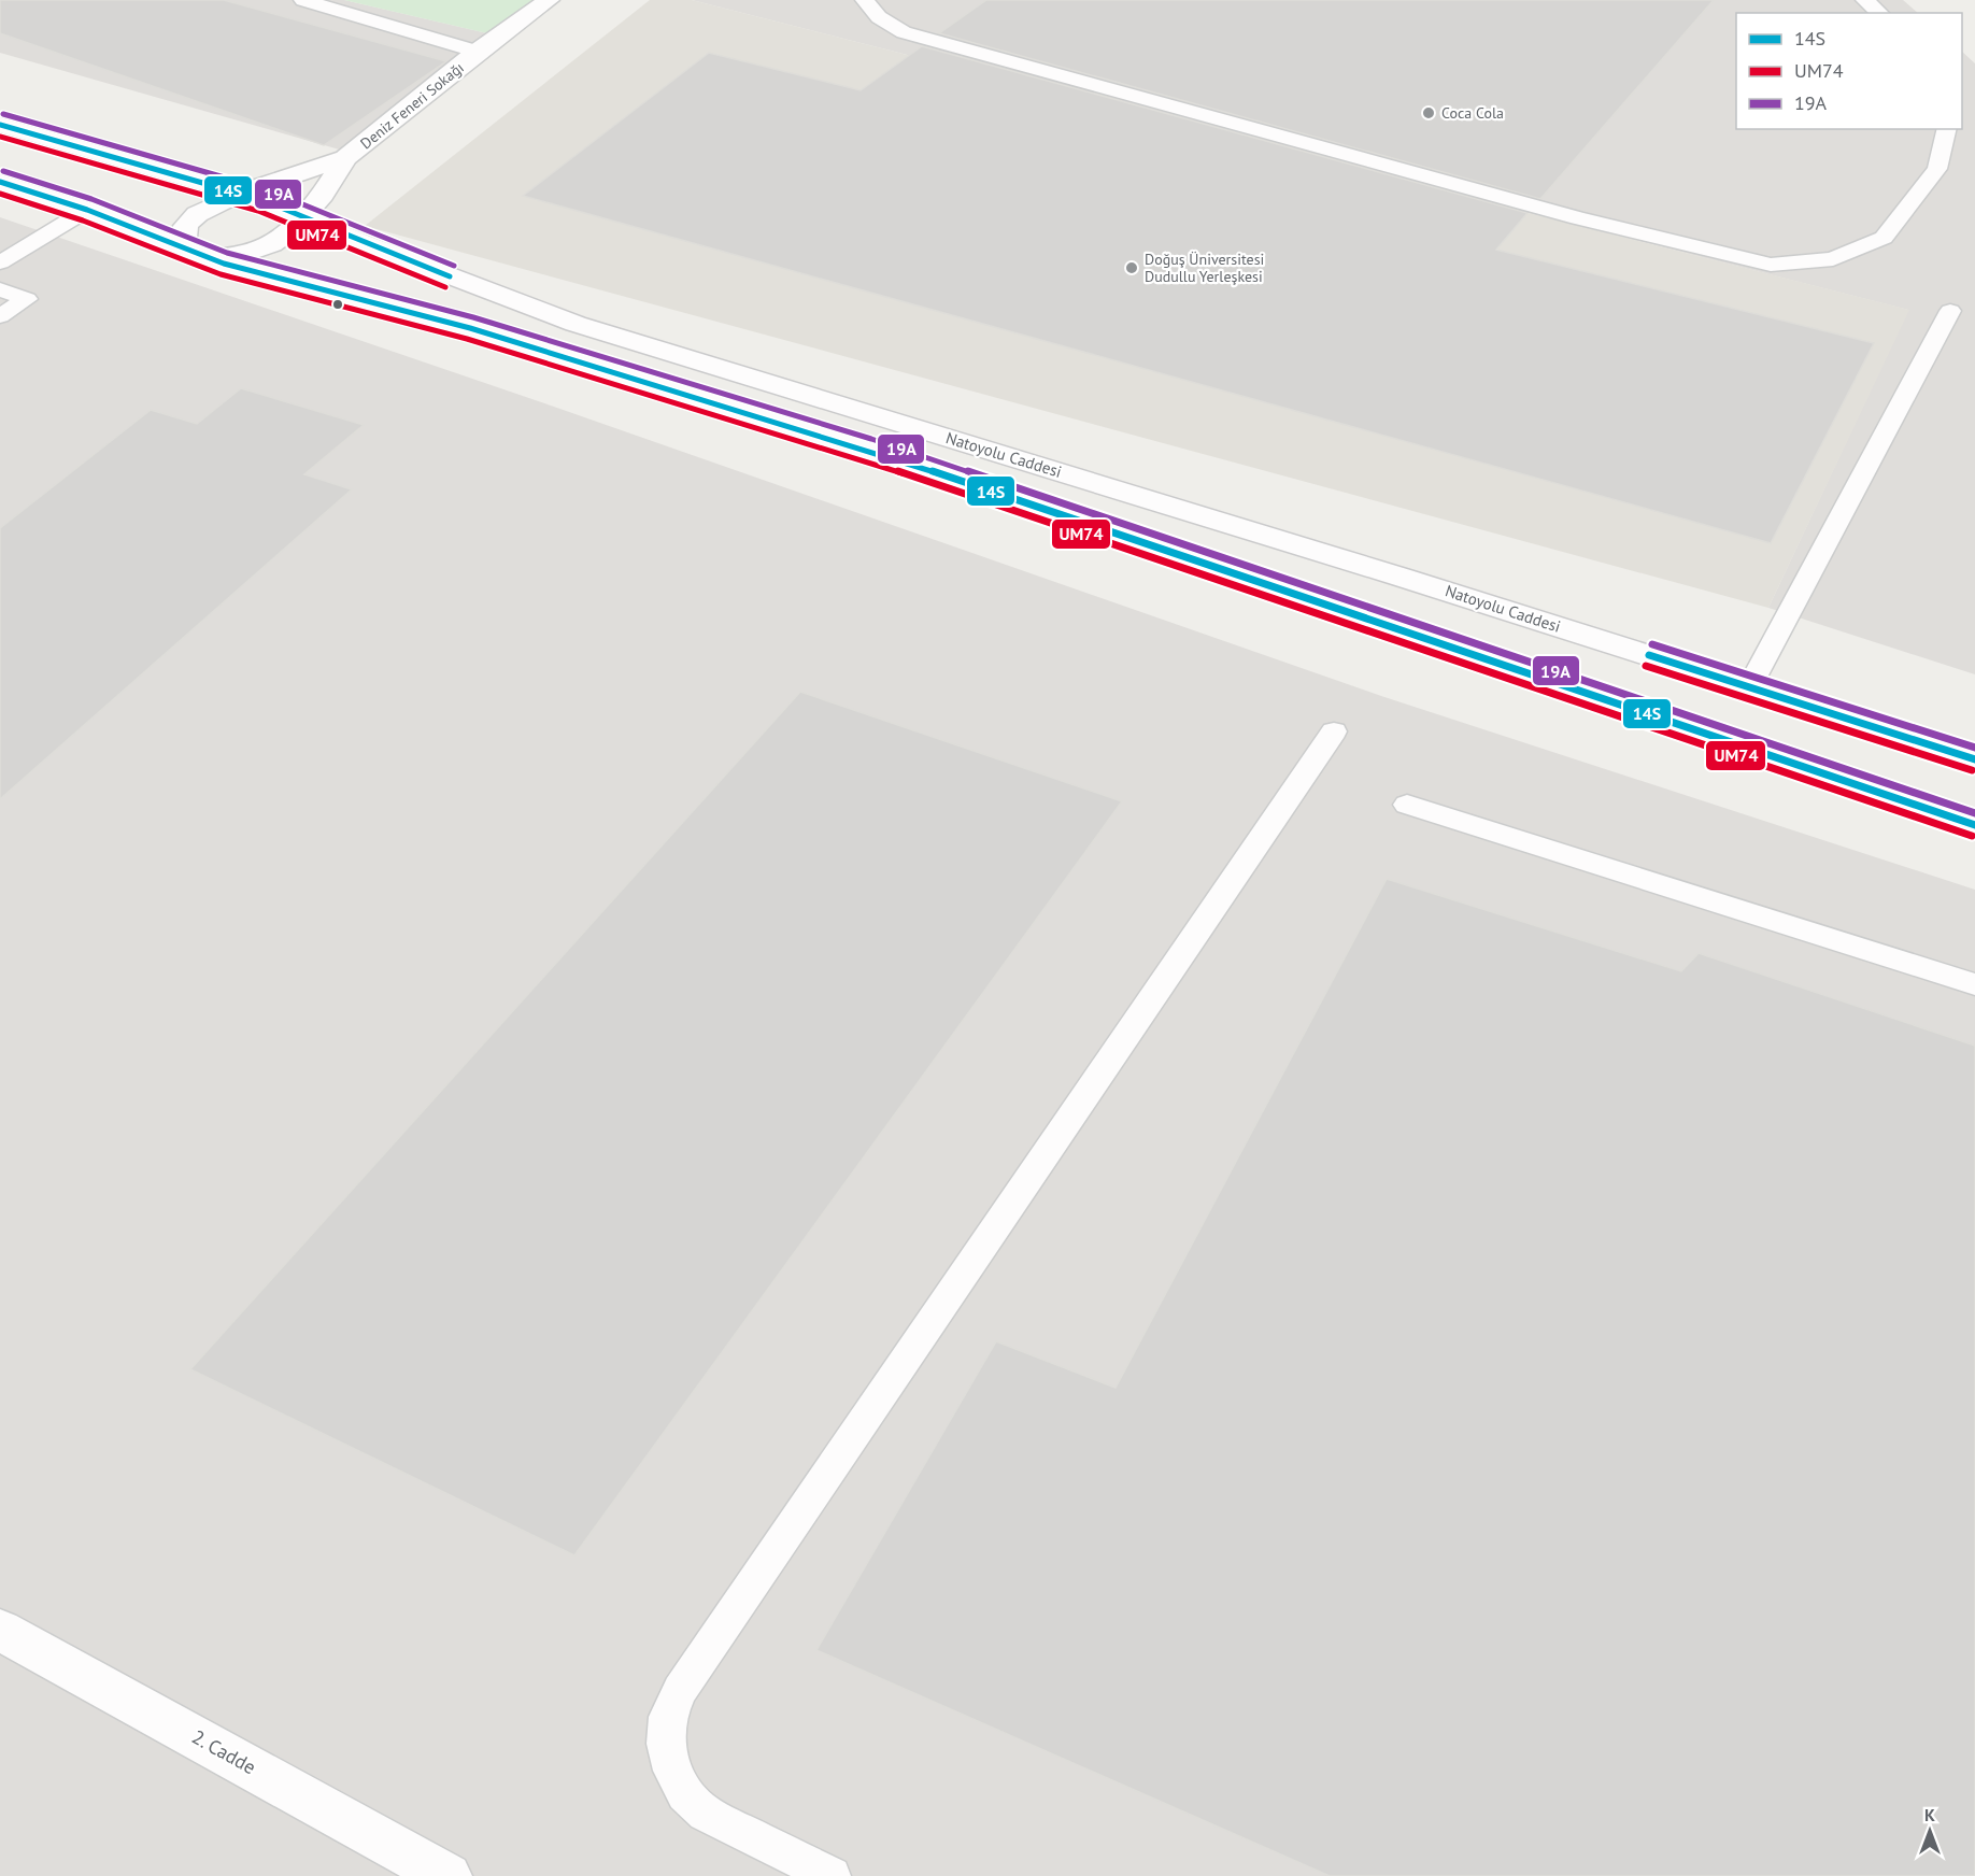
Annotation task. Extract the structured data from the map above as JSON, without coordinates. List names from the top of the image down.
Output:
{
  "streets": {
    "main road": ["Deniz Feneri Sokağı", "Natoyolu Caddesi", "2. Cadde"]
  },
  "crossings": [
    ["Deniz Feneri Sokağı", "Natoyolu Caddesi"]
  ],
  "places": ["Coca Cola", "Doğuş Üniversitesi Dudullu Yerleşkesi"],
  "lines": ["transit line 19A", "transit line 14S", "transit line UM74"],
  "legend": ["14S", "UM74", "19A"],
  "north": "top"
}
